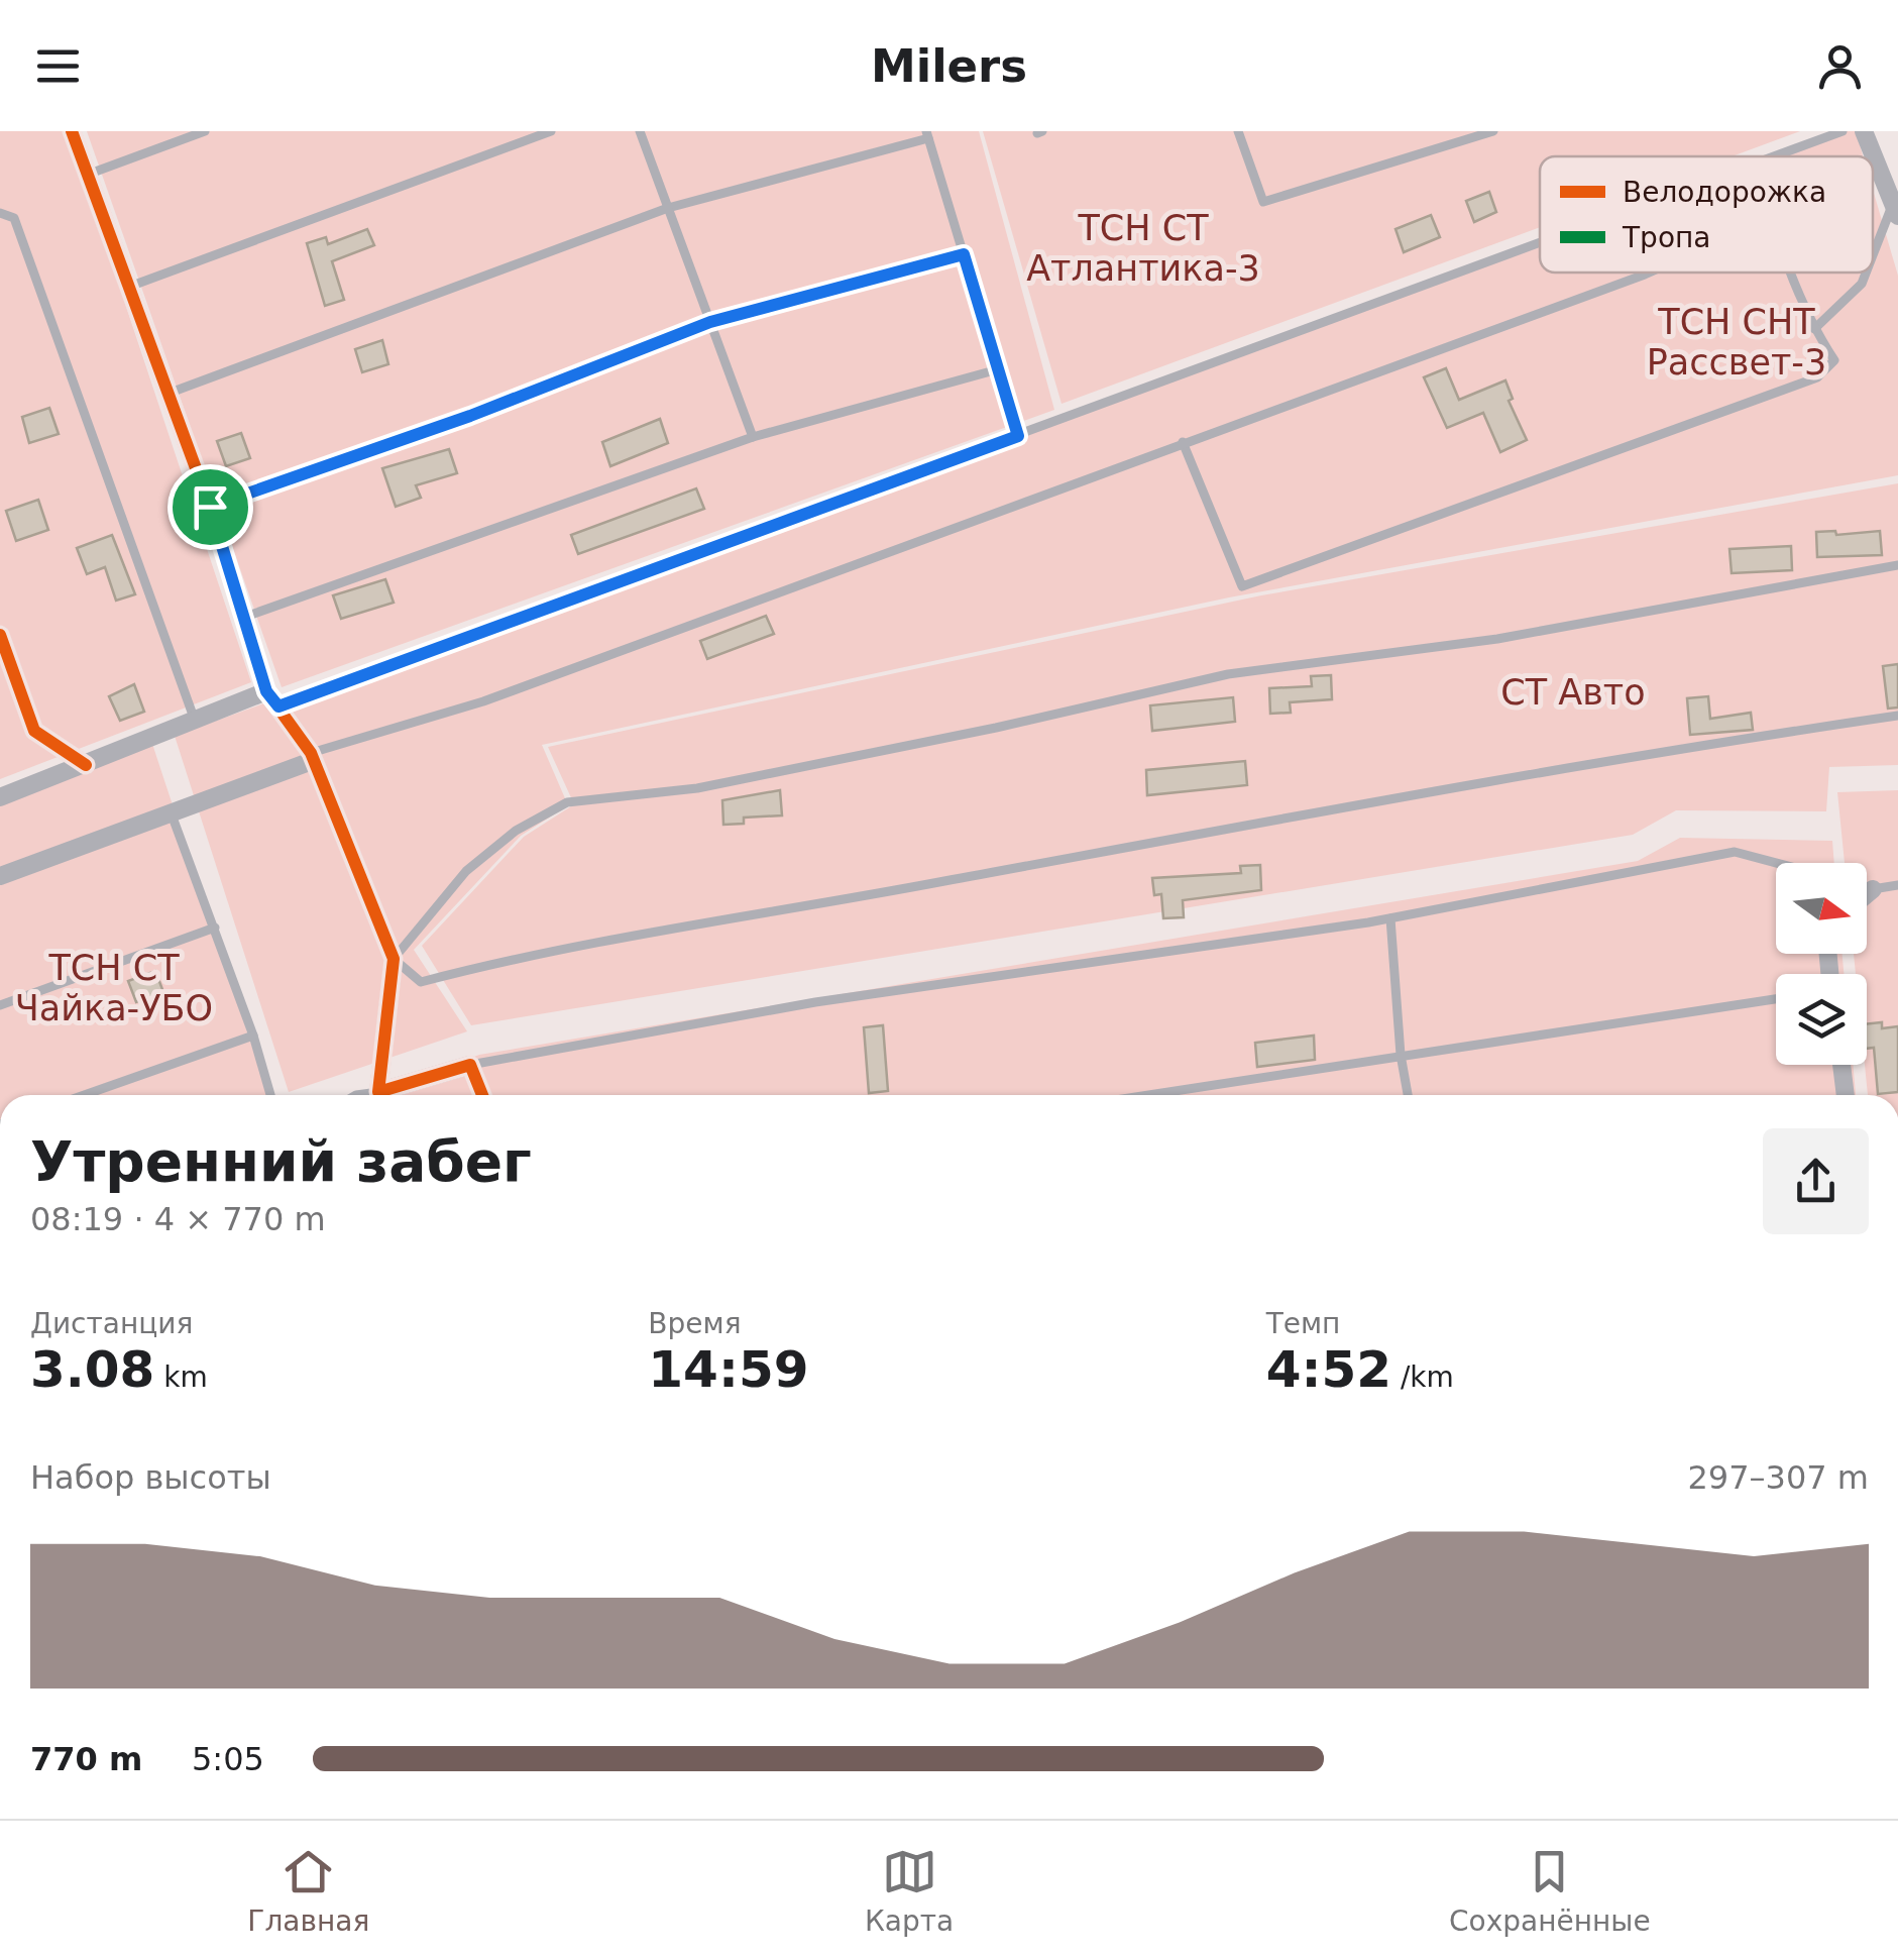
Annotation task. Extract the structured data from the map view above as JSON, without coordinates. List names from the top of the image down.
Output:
{
  "parks": [
    "ТСН СТ Атлантика-3",
    "ТСН СНТ Рассвет-3",
    "СТ Авто",
    "ТСН СТ Чайка-УБО"
  ],
  "legend": ["Велодорожка", "Тропа"],
  "north": "right",
  "page": {
    "header": "Milers",
    "heading": ["Утренний забег", "08:19 · 4 × 770 m"],
    "stats": [
      ["Дистанция", "3.08 km"],
      ["Время", "14:59"],
      ["Темп", "4:52 /km"]
    ],
    "chart": ["Набор высоты", "297–307 m"],
    "list": [
      {
        "name": "770 m",
        "note": "5:05"
      }
    ],
    "tabs": ["Главная", "Карта", "Сохранённые"]
  }
}
